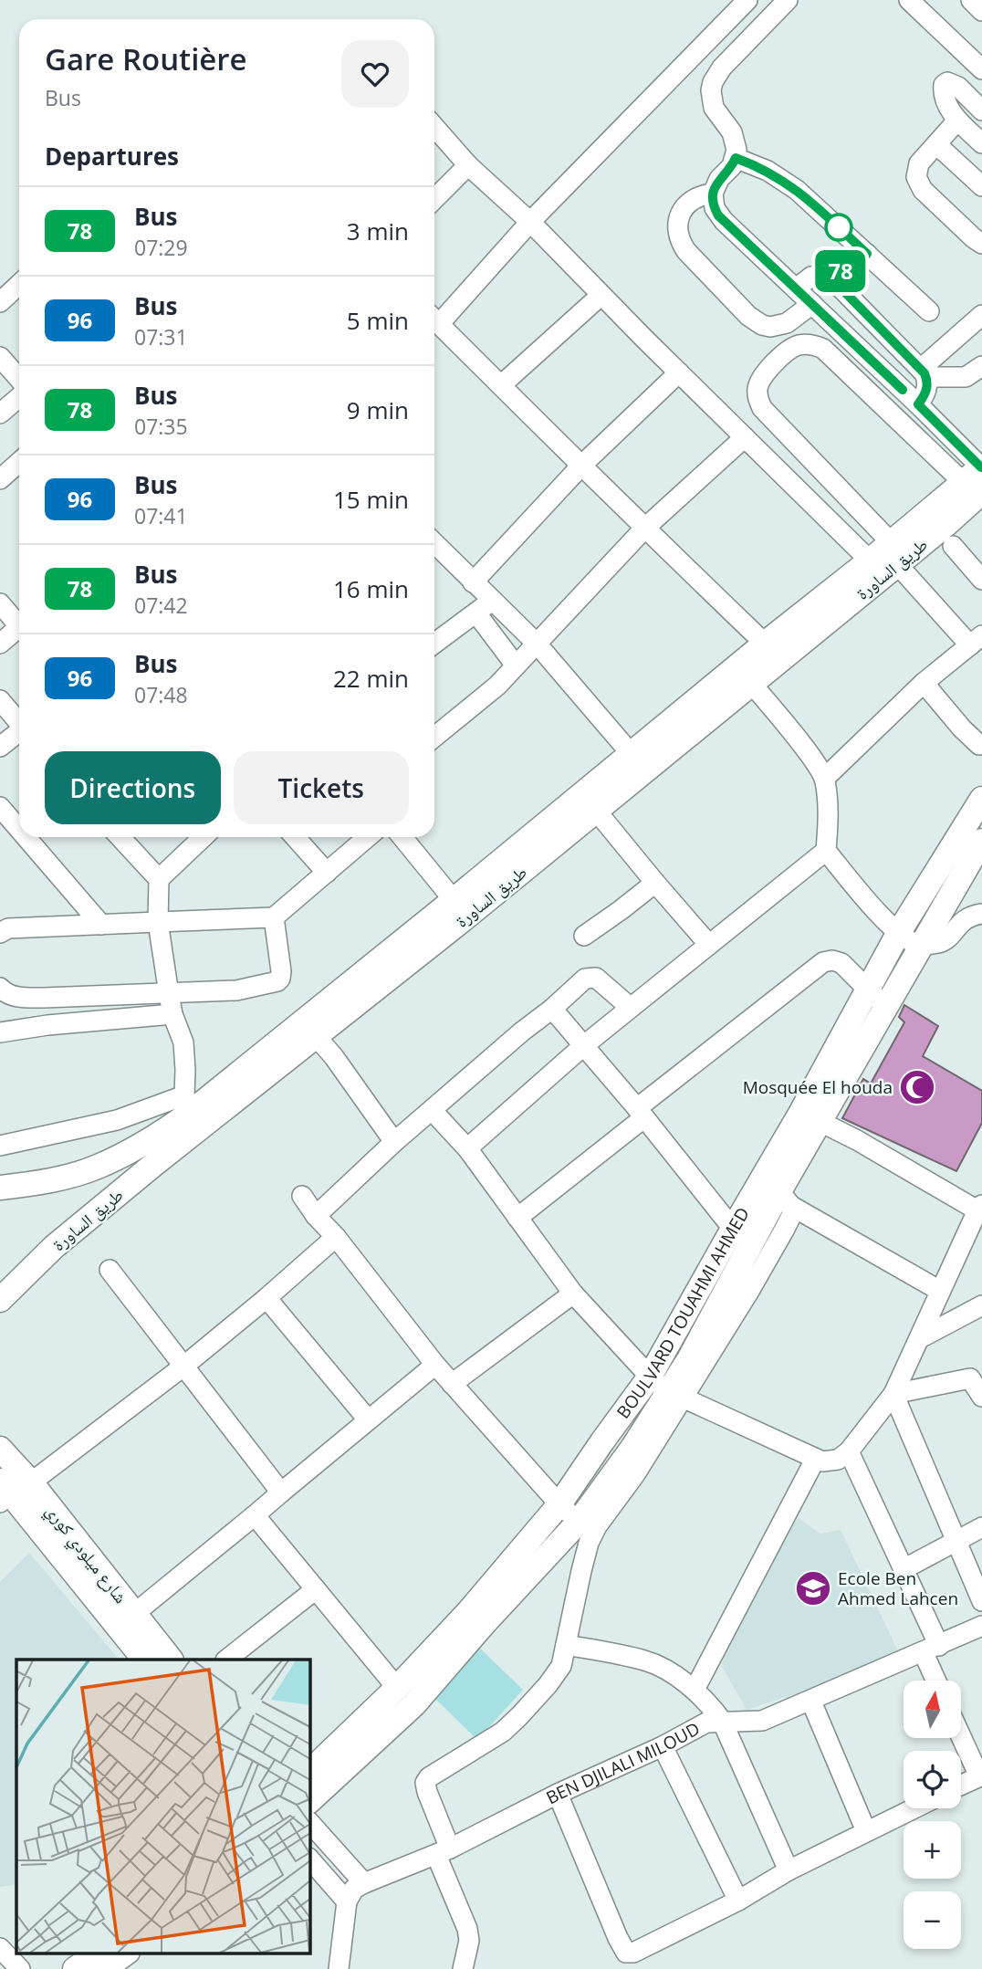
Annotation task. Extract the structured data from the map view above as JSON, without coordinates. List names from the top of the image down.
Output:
{
  "streets": {
    "main road": ["طريق الساورة", "BOULVARD TOUAHMI AHMED", "شارع ميلودي كوري"],
    "street": ["BEN DJILALI MILOUD"]
  },
  "places": {
    "mosque": ["Mosquée El houda"],
    "school or university": ["Ecole Ben Ahmed Lahcen"]
  },
  "lines": ["bus line 78"],
  "north": "top",
  "page": {
    "on_map": "78",
    "heading": [
      ["Gare Routière", "Bus"],
      "Departures"
    ],
    "list": [
      {
        "mark": "78",
        "name": "Bus",
        "note": "07:29",
        "value": "3 min"
      },
      {
        "mark": "96",
        "name": "Bus",
        "note": "07:31",
        "value": "5 min"
      },
      {
        "mark": "78",
        "name": "Bus",
        "note": "07:35",
        "value": "9 min"
      },
      {
        "mark": "96",
        "name": "Bus",
        "note": "07:41",
        "value": "15 min"
      },
      {
        "mark": "78",
        "name": "Bus",
        "note": "07:42",
        "value": "16 min"
      },
      {
        "mark": "96",
        "name": "Bus",
        "note": "07:48",
        "value": "22 min"
      }
    ],
    "buttons": ["Directions", "Tickets"],
    "map_buttons": ["+", "−"]
  }
}
